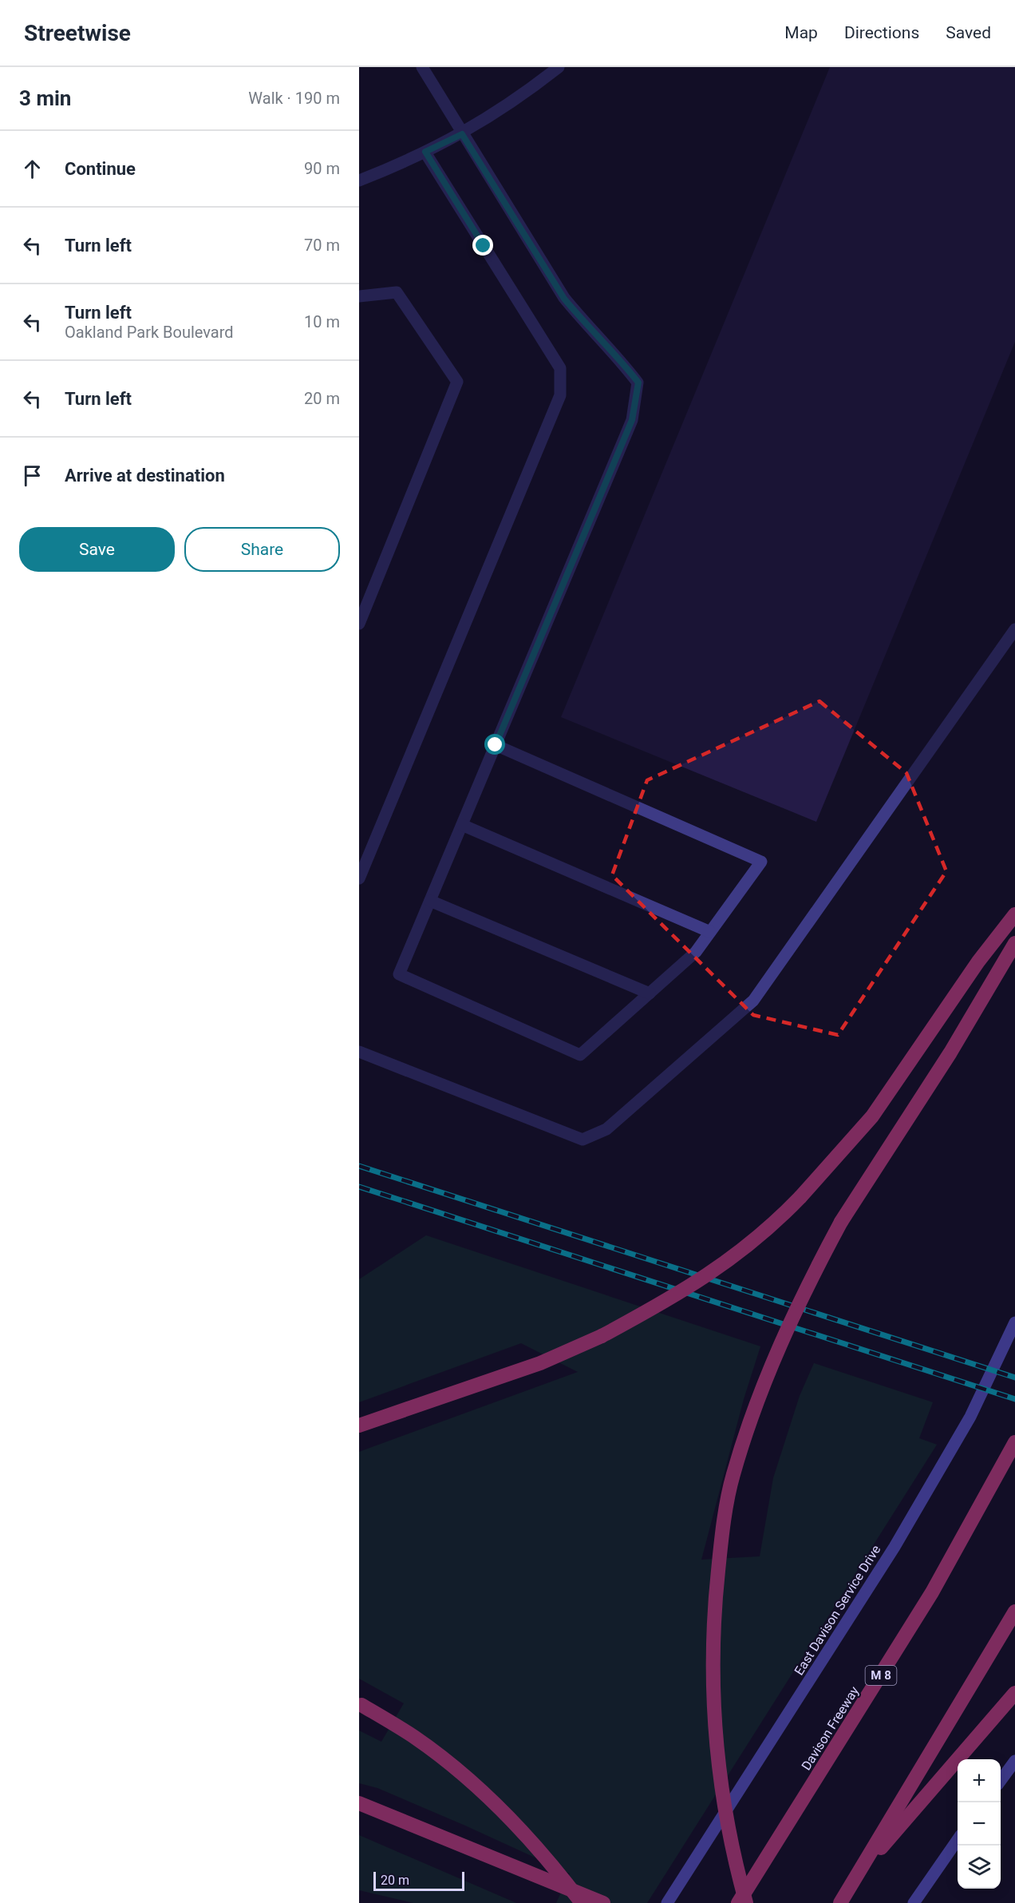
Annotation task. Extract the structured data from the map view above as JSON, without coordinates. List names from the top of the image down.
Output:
{
  "streets": {
    "highway": ["M 8", "Davison Freeway"],
    "main road": ["East Davison Service Drive"]
  },
  "scale_bar": "20 m",
  "page": {
    "header": "Streetwise",
    "nav": ["Map", "Directions", "Saved"],
    "heading": ["3 min", "Walk · 190 m"],
    "list": [
      ["Continue", "90 m"],
      ["Turn left", "70 m"],
      ["Turn left", "Oakland Park Boulevard", "10 m"],
      ["Turn left", "20 m"],
      "Arrive at destination"
    ],
    "buttons": ["Save", "Share"],
    "map_buttons": ["+", "−"],
    "scale": "20 m"
  }
}
